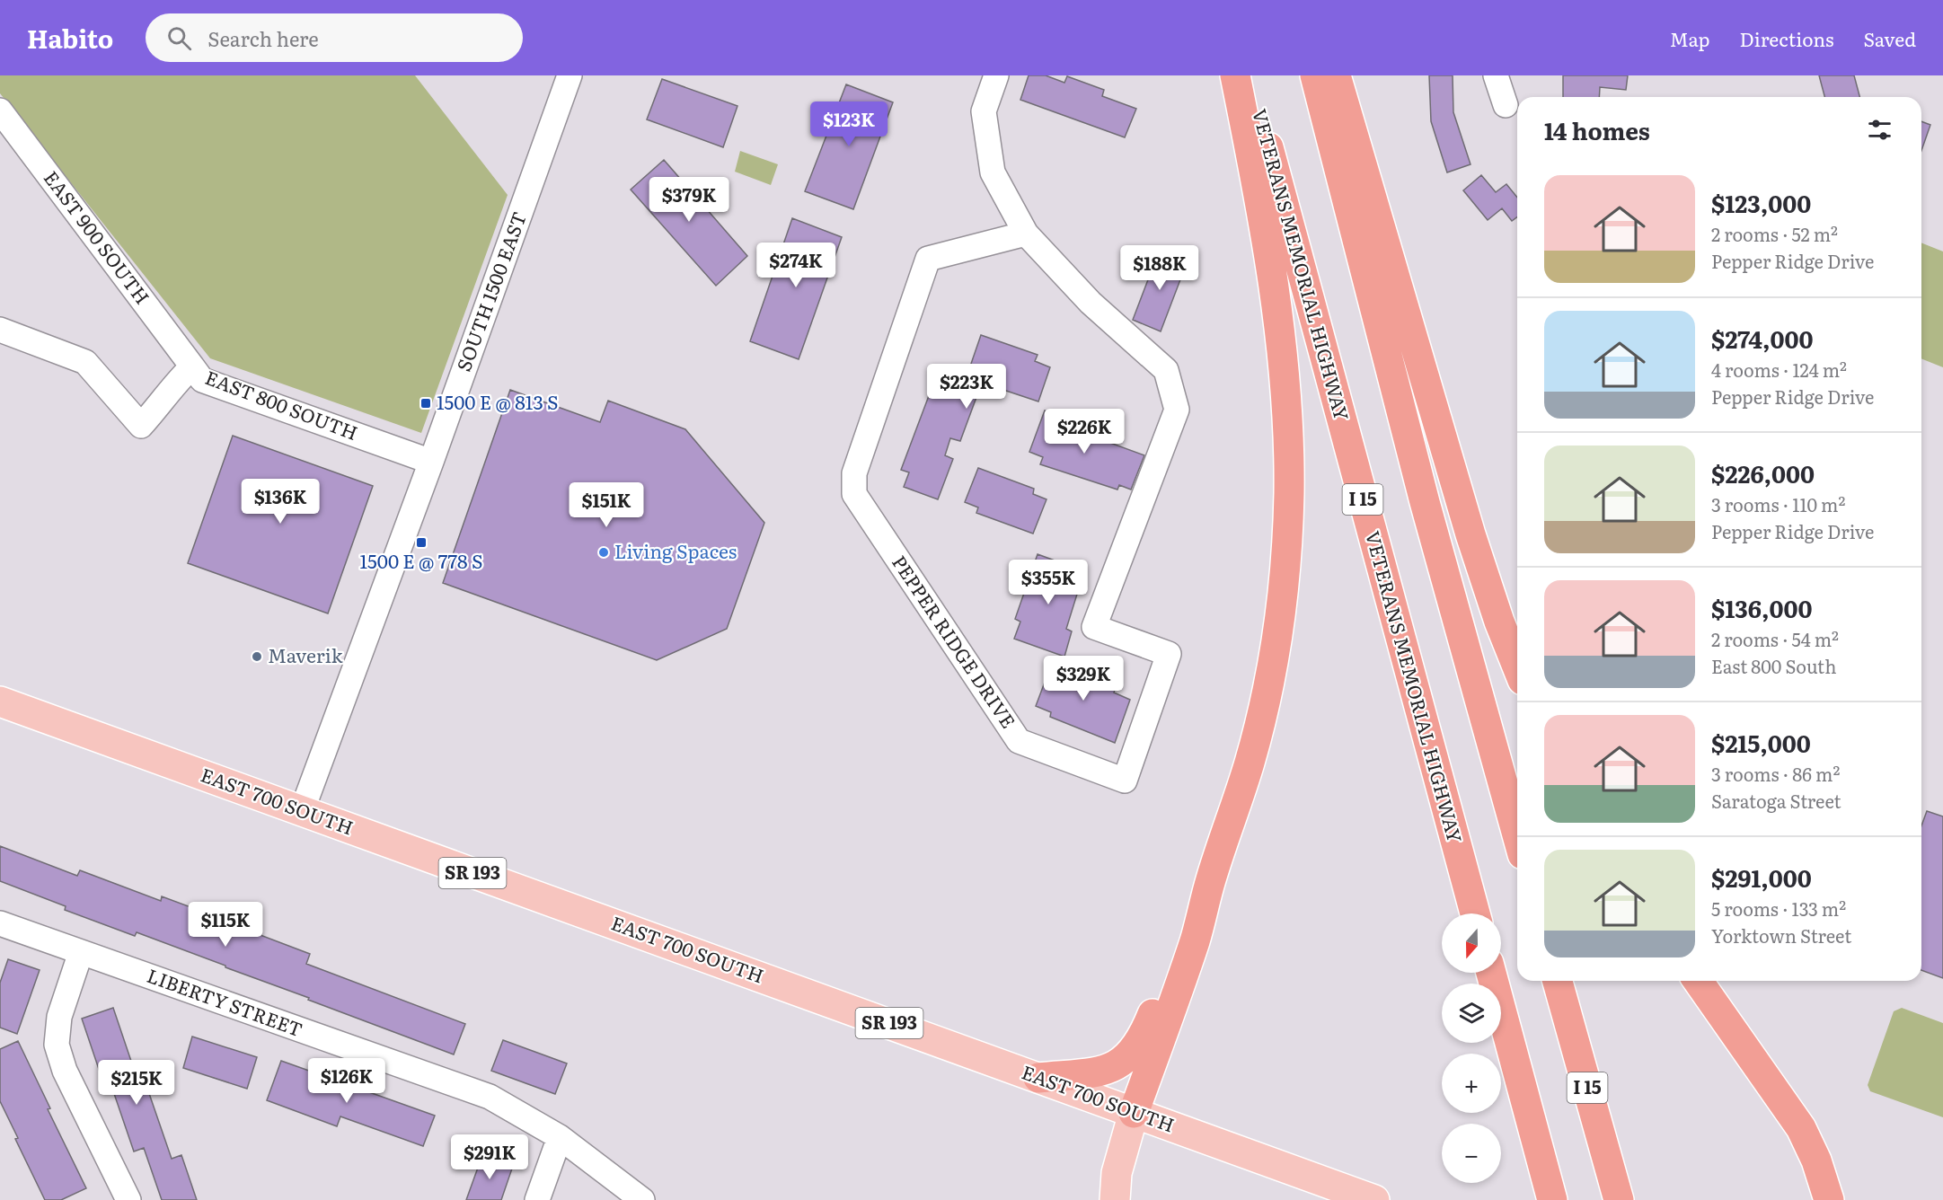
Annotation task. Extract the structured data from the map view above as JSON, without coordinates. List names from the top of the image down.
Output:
{
  "streets": {
    "highway": ["VETERANS MEMORIAL HIGHWAY", "I 15"],
    "main road": ["EAST 700 SOUTH", "SR 193"],
    "street": [
      "EAST 900 SOUTH",
      "SOUTH 1500 EAST",
      "EAST 800 SOUTH",
      "PEPPER RIDGE DRIVE",
      "LIBERTY STREET"
    ]
  },
  "crossings": [
    ["EAST 900 SOUTH", "EAST 800 SOUTH"],
    ["SOUTH 1500 EAST", "EAST 800 SOUTH"],
    ["SOUTH 1500 EAST", "EAST 700 SOUTH"]
  ],
  "places": {
    "transit": ["1500 E @ 813 S", "1500 E @ 778 S"],
    "other": ["Living Spaces", "Maverik"]
  },
  "north": "bottom",
  "page": {
    "header": "Habito",
    "search": "Search here",
    "nav": ["Map", "Directions", "Saved"],
    "heading": "14 homes",
    "price": [
      "$123K",
      "$379K",
      "$274K",
      "$188K",
      "$223K",
      "$226K",
      "$136K",
      "$151K",
      "$355K",
      "$329K",
      "$115K",
      "$126K",
      "$215K",
      "$291K"
    ],
    "list": [
      {
        "name": "$123,000",
        "note": "2 rooms · 52 m² · Pepper Ridge Drive"
      },
      {
        "name": "$274,000",
        "note": "4 rooms · 124 m² · Pepper Ridge Drive"
      },
      {
        "name": "$226,000",
        "note": "3 rooms · 110 m² · Pepper Ridge Drive"
      },
      {
        "name": "$136,000",
        "note": "2 rooms · 54 m² · East 800 South"
      },
      {
        "name": "$215,000",
        "note": "3 rooms · 86 m² · Saratoga Street"
      },
      {
        "name": "$291,000",
        "note": "5 rooms · 133 m² · Yorktown Street"
      }
    ],
    "map_buttons": ["+", "−"]
  }
}
